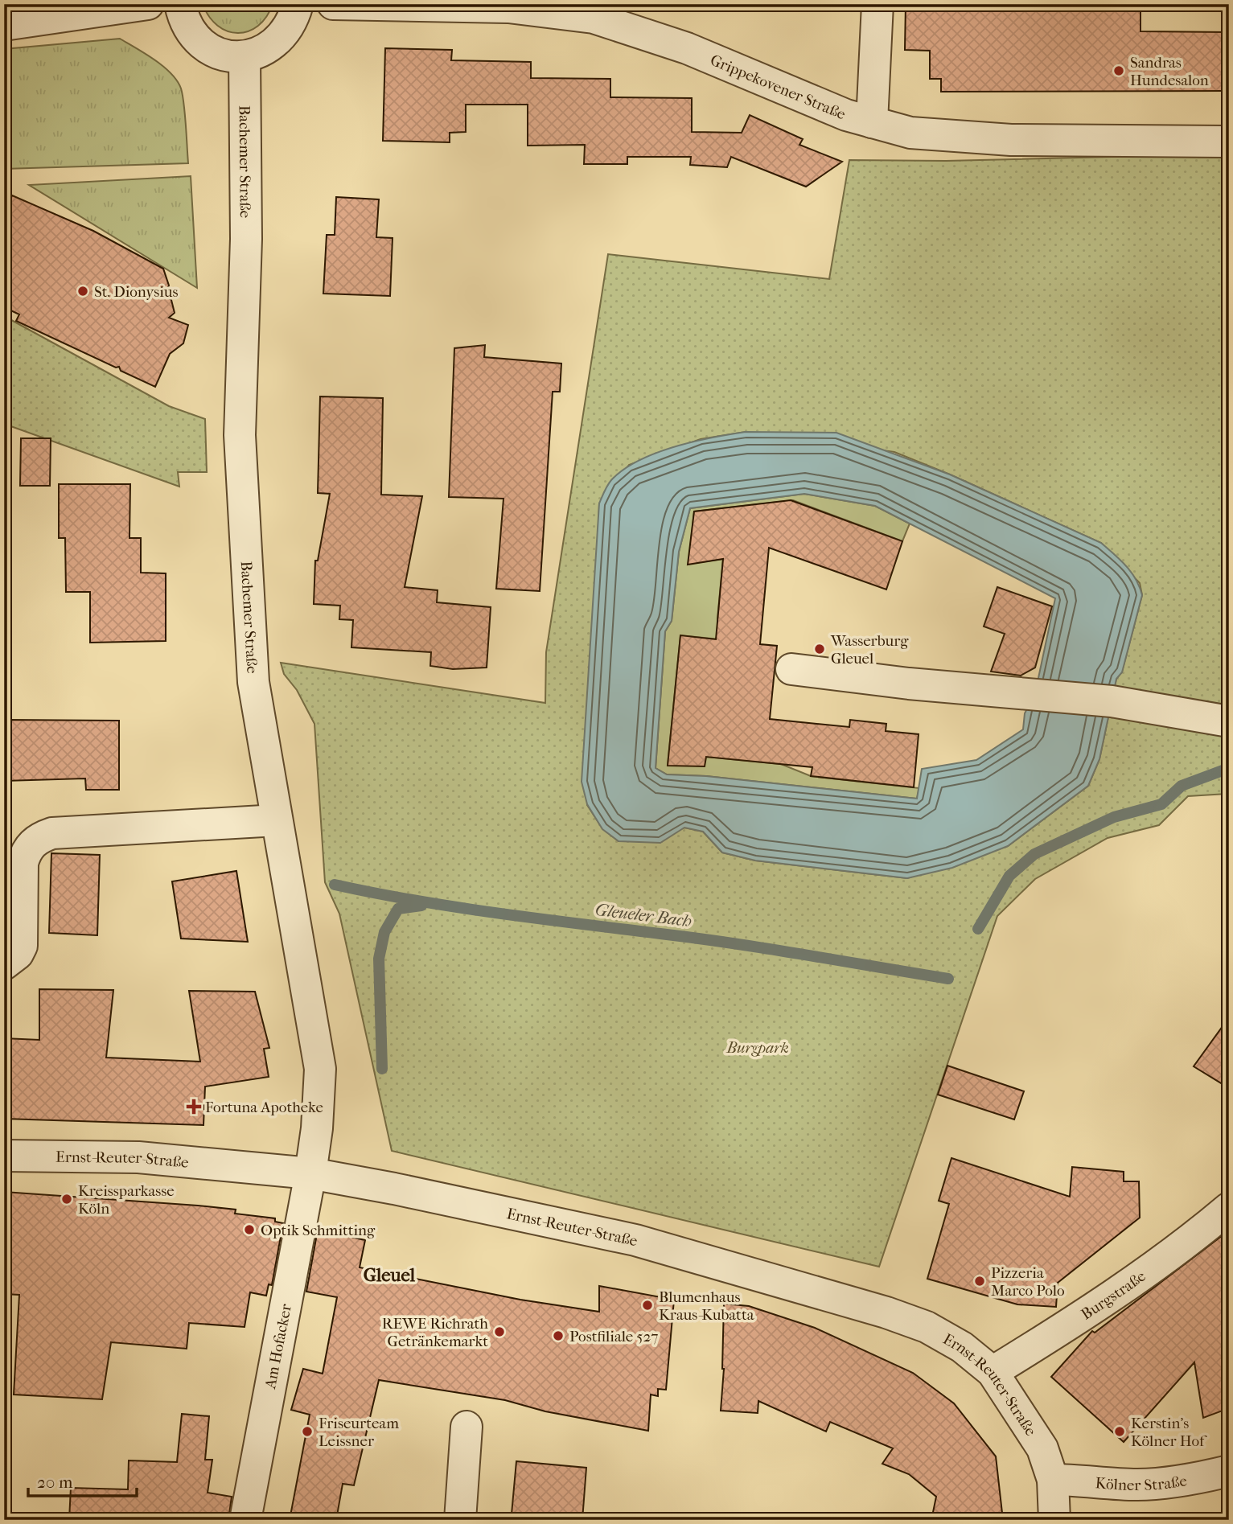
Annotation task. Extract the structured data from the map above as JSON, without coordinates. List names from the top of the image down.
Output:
{
  "streets": {
    "street": [
      "Grippekovener Straße",
      "Bachemer Straße",
      "Ernst-Reuter-Straße",
      "Burgstraße",
      "Am Hofacker",
      "Kölner Straße"
    ]
  },
  "crossings": [
    ["Bachemer Straße", "Ernst-Reuter-Straße"],
    ["Bachemer Straße", "Am Hofacker"],
    ["Ernst-Reuter-Straße", "Burgstraße"],
    ["Ernst-Reuter-Straße", "Am Hofacker"],
    ["Ernst-Reuter-Straße", "Kölner Straße"]
  ],
  "districts": ["Gleuel"],
  "water": ["Gleueler Bach"],
  "parks": ["Burgpark"],
  "places": {
    "other": [
      "Sandras Hundesalon",
      "St. Dionysius",
      "Wasserburg Gleuel",
      "Kreissparkasse Köln",
      "Optik Schmitting",
      "Pizzeria Marco Polo",
      "Blumenhaus Kraus-Kubatta",
      "REWE Richrath Getränkemarkt",
      "Postfiliale 527",
      "Friseurteam Leissner",
      "Kerstin's Kölner Hof"
    ],
    "health": ["Fortuna Apotheke"]
  },
  "scale_bar": "20 m"
}
